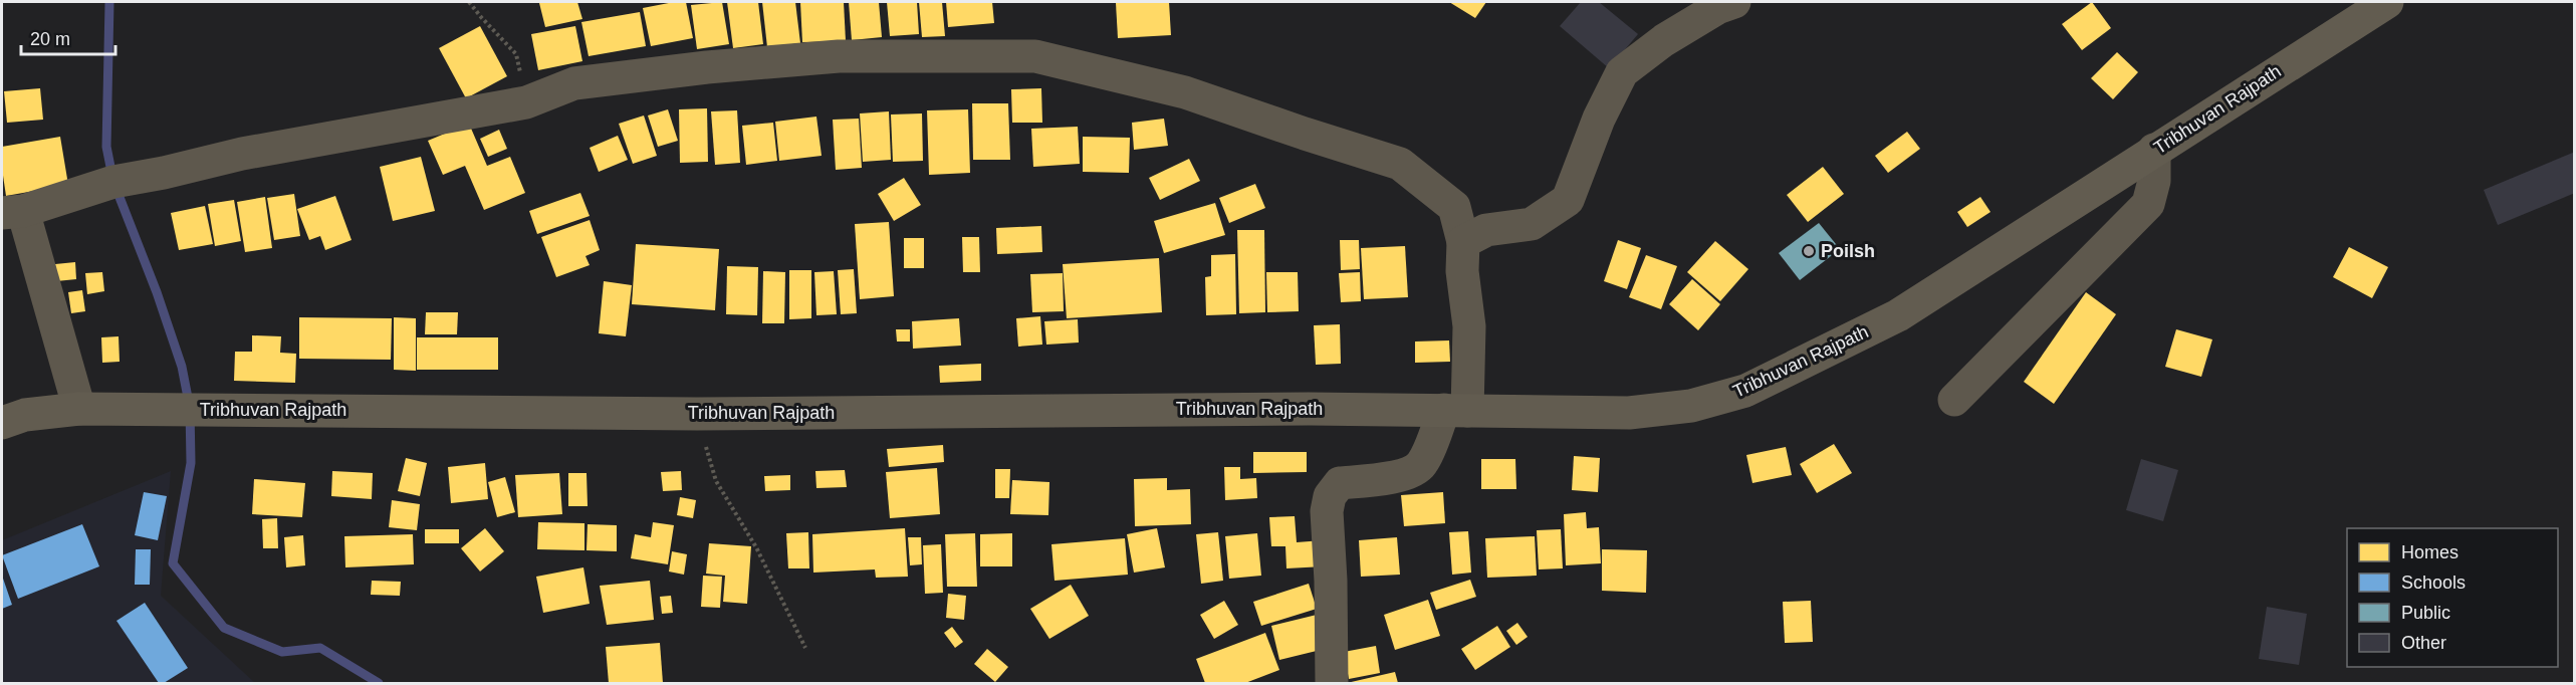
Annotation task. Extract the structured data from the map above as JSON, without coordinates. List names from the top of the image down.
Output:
{
  "streets": {
    "highway": ["Tribhuvan Rajpath"]
  },
  "places": ["Poilsh"],
  "legend": [
    "Homes",
    "Schools",
    "Public",
    "Other"
  ],
  "scale_bar": "20 m"
}
